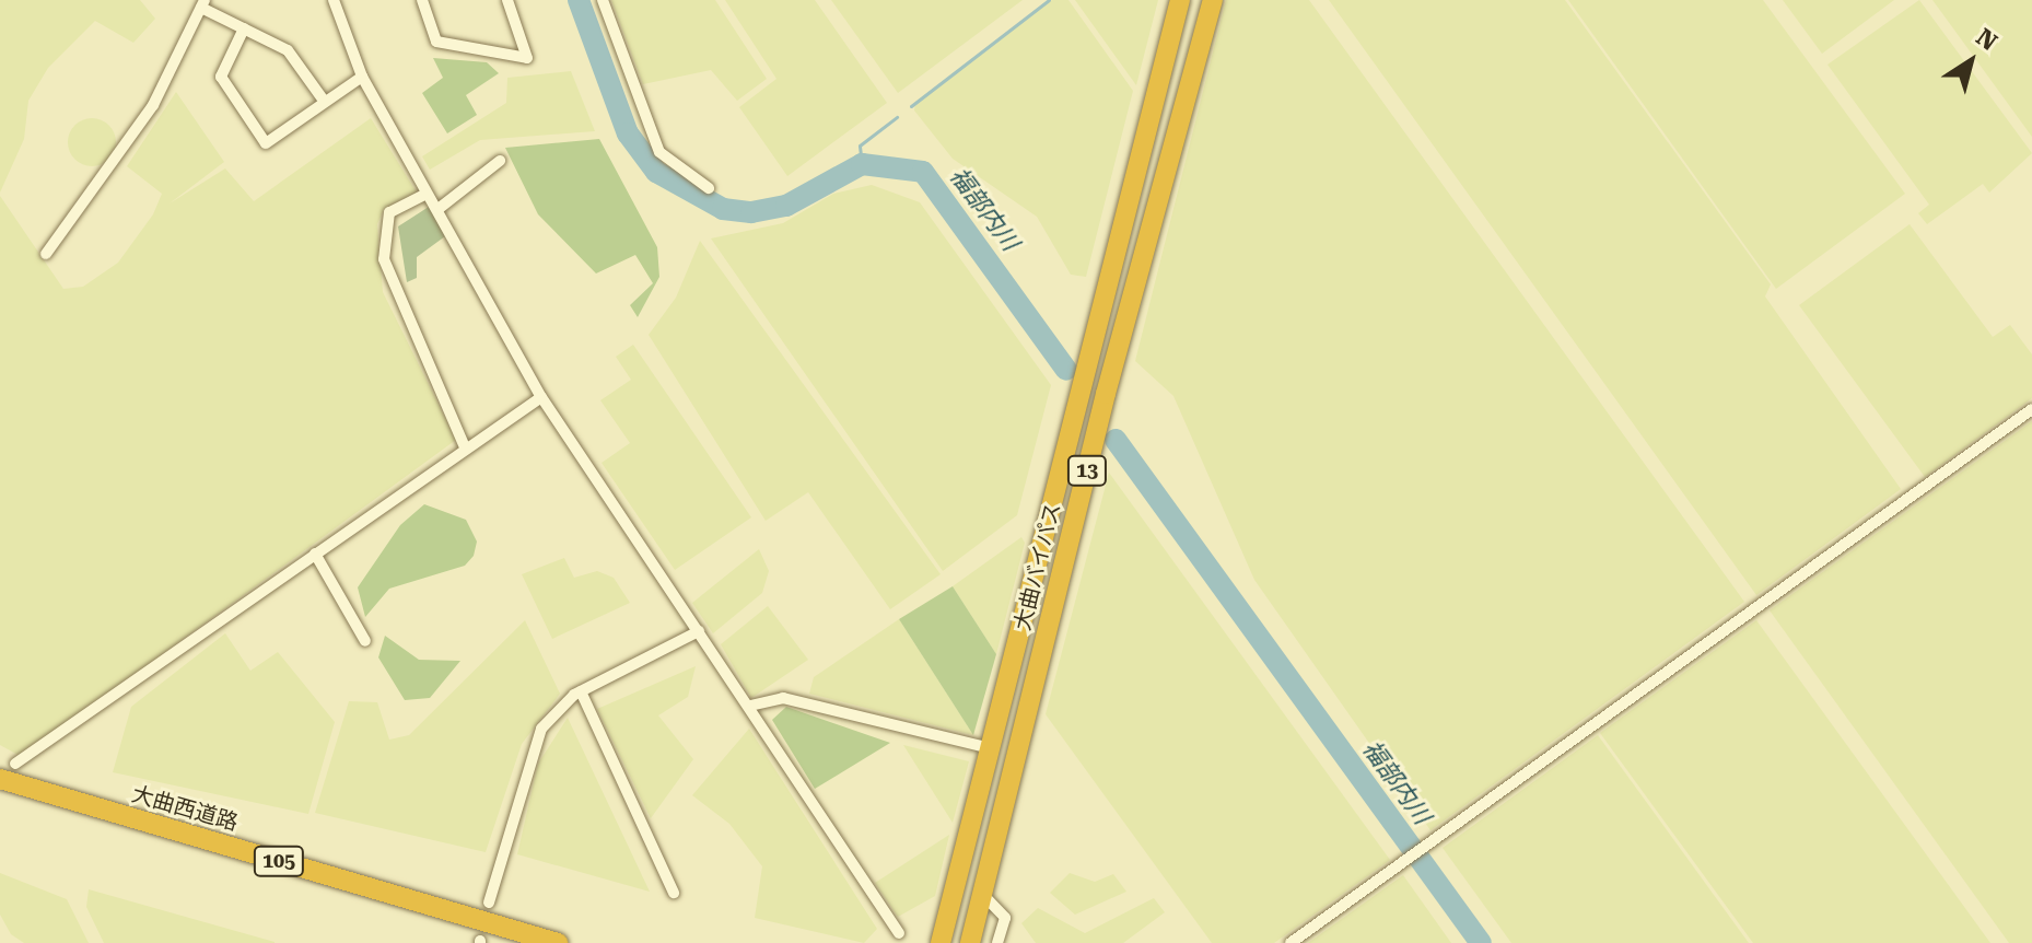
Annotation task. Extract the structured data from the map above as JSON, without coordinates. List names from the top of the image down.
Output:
{
  "streets": {
    "highway": [
      "13",
      "大曲バイパス",
      "大曲西道路",
      "105"
    ]
  },
  "water": ["福部内川"],
  "north": "top right"
}
